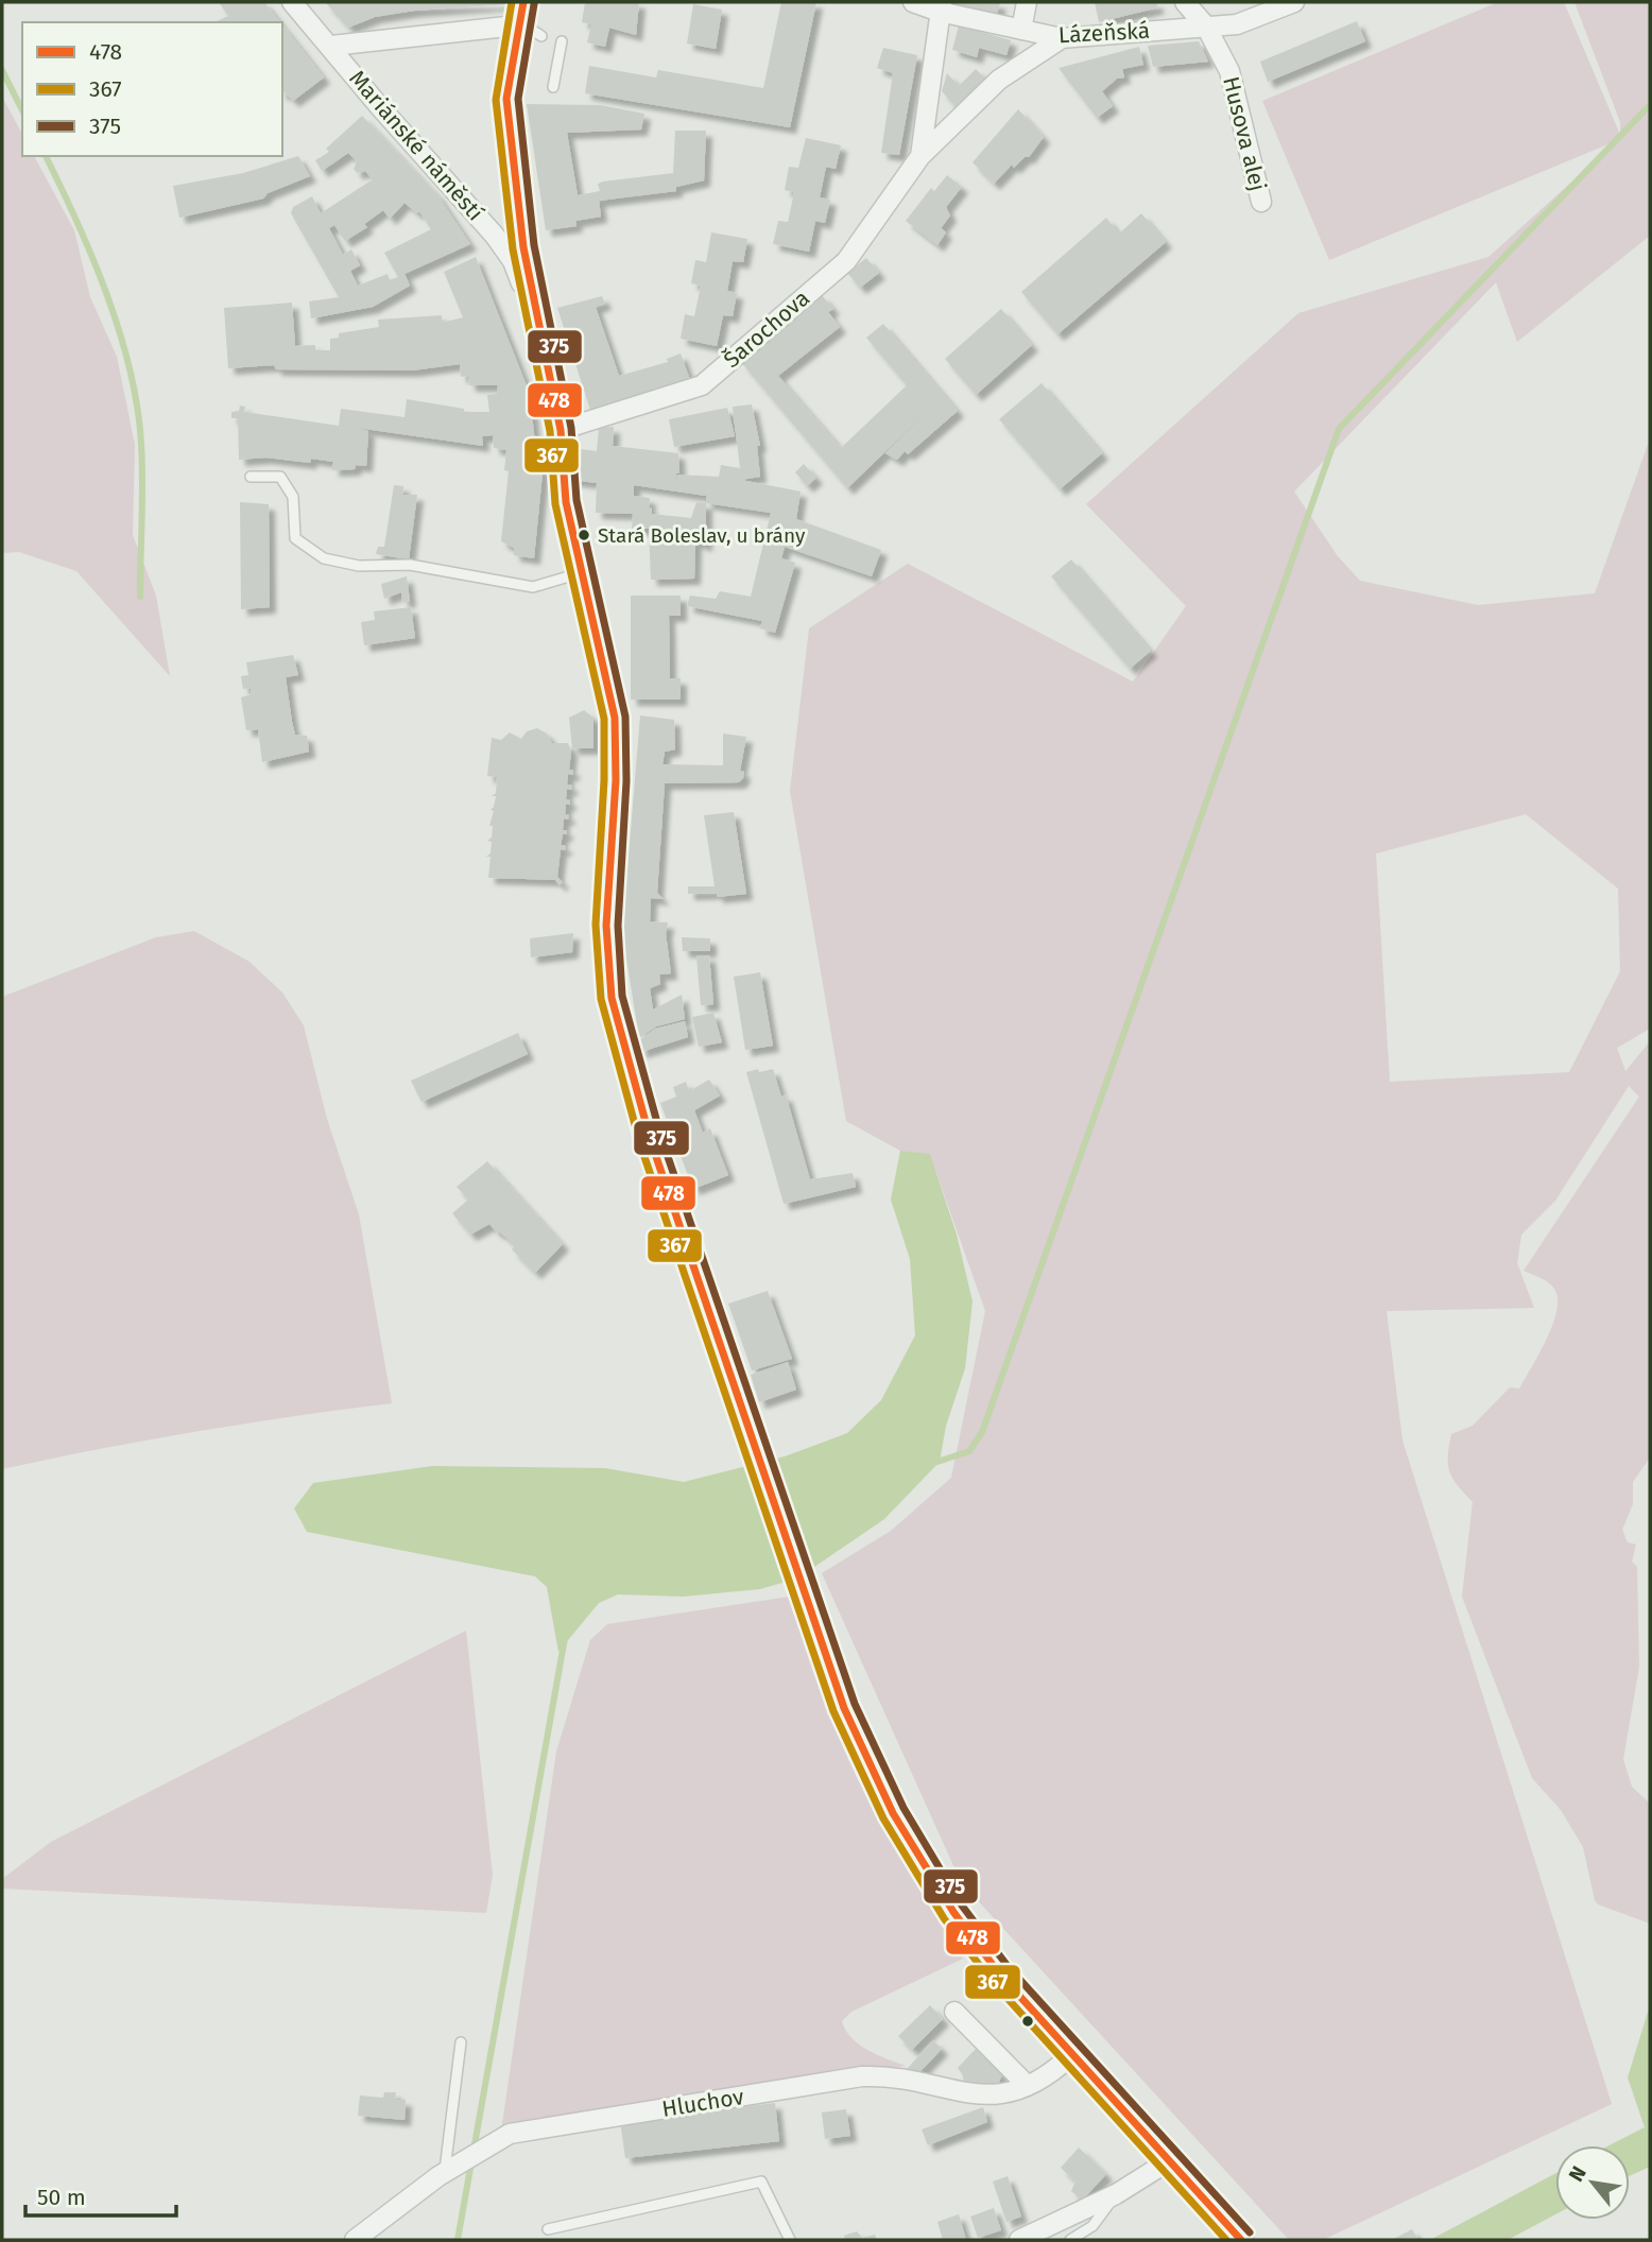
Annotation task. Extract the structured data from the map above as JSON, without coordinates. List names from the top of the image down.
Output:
{
  "streets": {
    "main road": ["Mariánské náměstí"],
    "street": [
      "Lázeňská",
      "Husova alej",
      "Šarochova",
      "Hluchov"
    ]
  },
  "crossings": [
    ["Lázeňská", "Husova alej"],
    ["Lázeňská", "Šarochova"]
  ],
  "places": ["Stará Boleslav, u brány"],
  "lines": ["transit line 478", "transit line 367", "transit line 375"],
  "legend": ["478", "367", "375"],
  "scale_bar": "50 m",
  "north": "top left"
}
